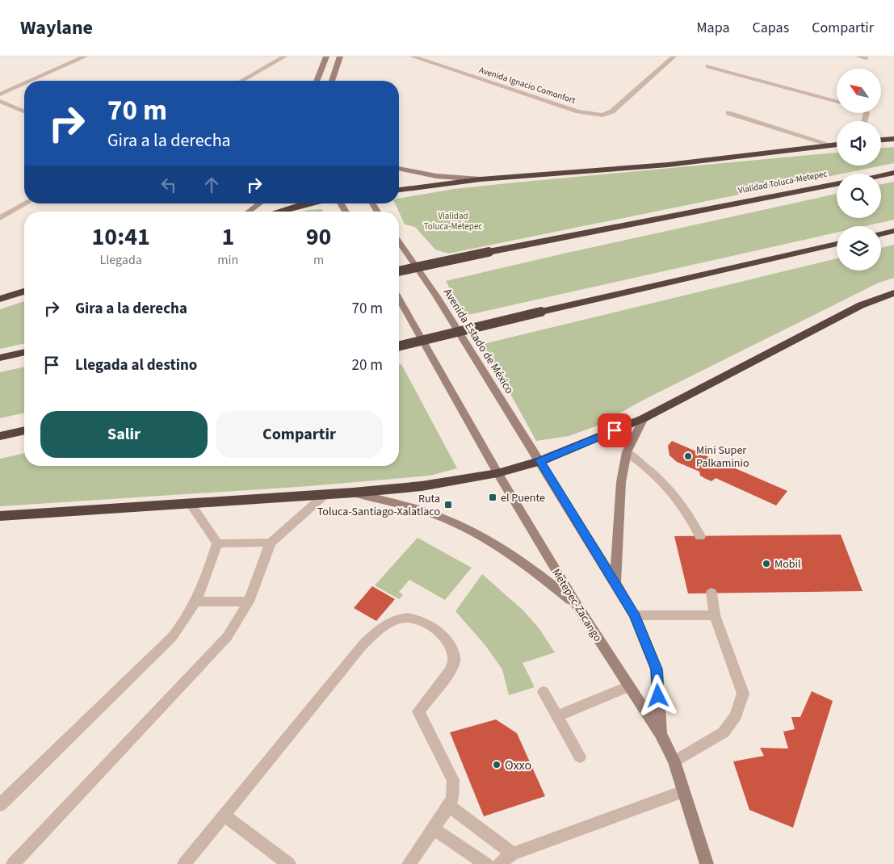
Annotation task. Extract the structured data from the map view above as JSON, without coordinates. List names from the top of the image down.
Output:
{
  "streets": {
    "highway": ["Vialidad Toluca-Metepec"],
    "main road": ["Avenida Estado de México", "Metepec-Zacango"],
    "street": ["Avenida Ignacio Comonfort"]
  },
  "crossings": [
    ["Avenida Estado de México", "Metepec-Zacango"]
  ],
  "parks": ["Vialidad Toluca-Metepec"],
  "places": {
    "other": ["Mini Super Palkaminio", "Mobil", "Oxxo"],
    "transit": ["el Puente", "Ruta Toluca-Santiago-Xalatlaco"]
  },
  "north": "top left",
  "page": {
    "header": "Waylane",
    "nav": ["Mapa", "Capas", "Compartir"],
    "turn": ["70 m", "Gira a la derecha"],
    "eta": [
      "10:41",
      "Llegada",
      "1",
      "min",
      "90",
      "m"
    ],
    "list": [
      {
        "name": "Gira a la derecha",
        "value": "70 m"
      },
      {
        "name": "Llegada al destino",
        "value": "20 m"
      }
    ],
    "buttons": ["Salir", "Compartir"]
  }
}
